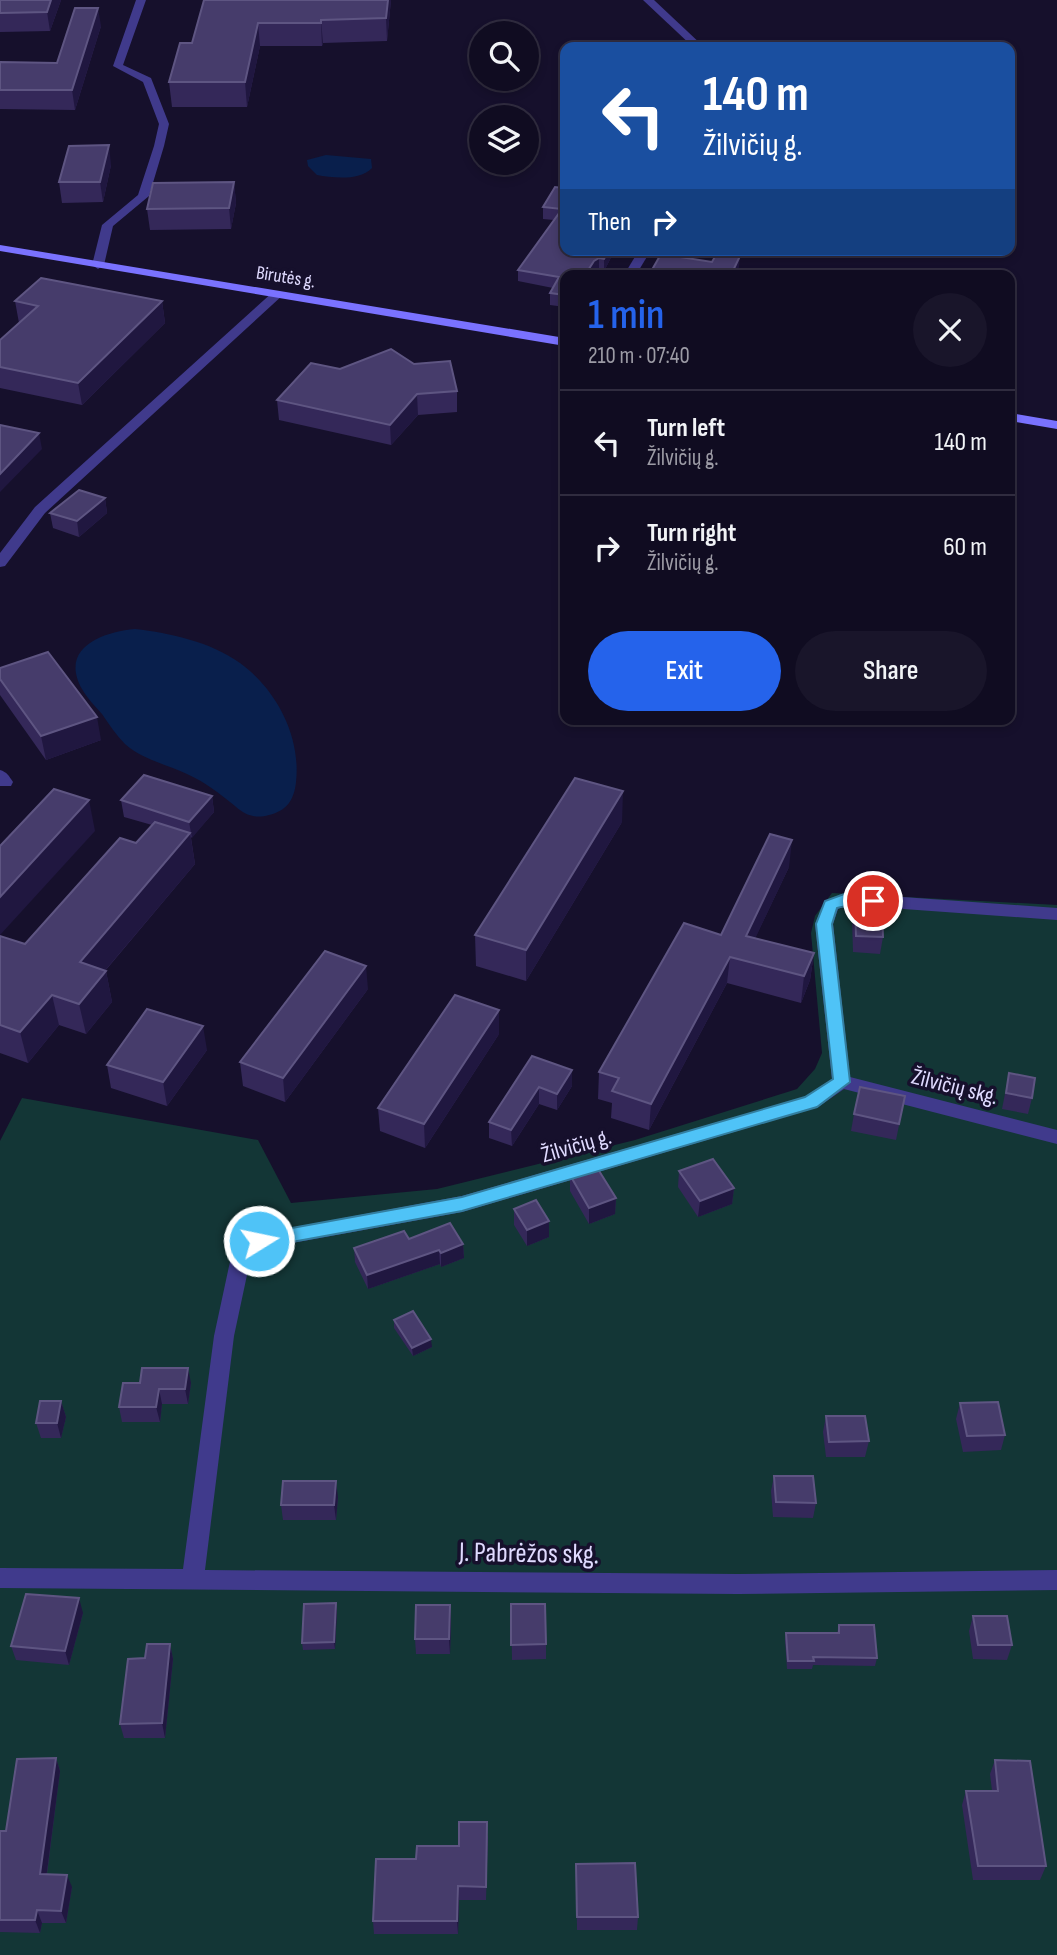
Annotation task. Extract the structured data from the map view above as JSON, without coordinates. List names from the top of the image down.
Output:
{
  "streets": {
    "main road": ["Birutės g."],
    "street": ["Žilvičių skg.", "Žilvičių g.", "J. Pabrėžos skg."]
  },
  "crossings": [
    ["Žilvičių skg.", "Žilvičių g."],
    ["Žilvičių g.", "J. Pabrėžos skg."]
  ],
  "page": {
    "turn": ["140 m", "Žilvičių g."],
    "then": "Then",
    "heading": ["1 min", "210 m · 07:40"],
    "list": [
      {
        "name": "Turn left",
        "note": "Žilvičių g.",
        "value": "140 m"
      },
      {
        "name": "Turn right",
        "note": "Žilvičių g.",
        "value": "60 m"
      }
    ],
    "buttons": ["Exit", "Share"]
  }
}
